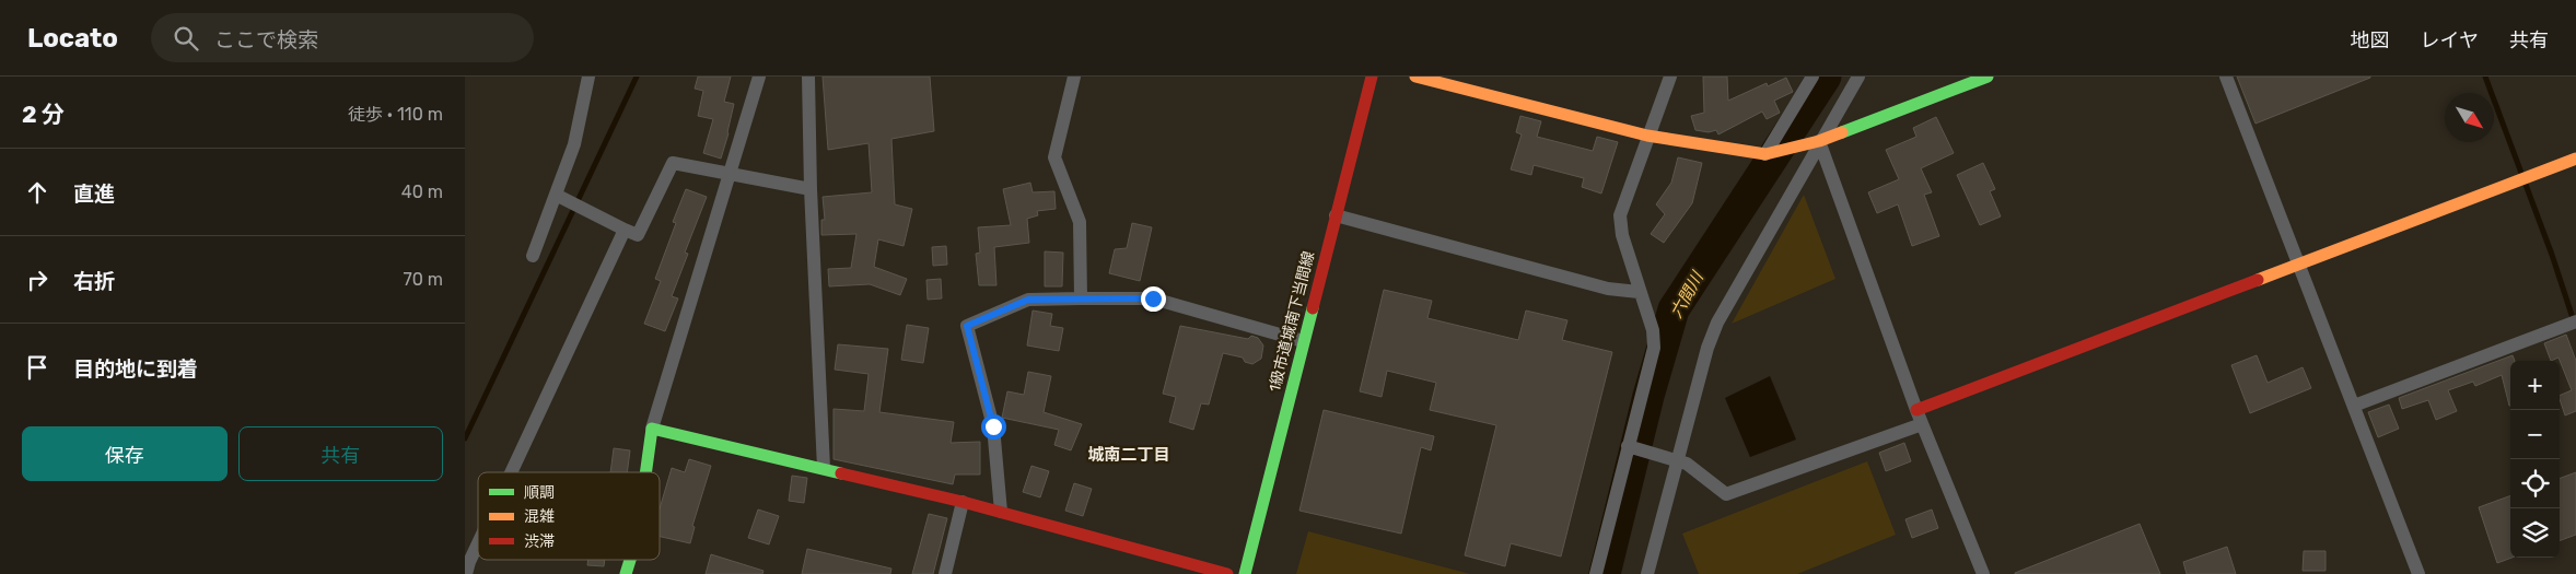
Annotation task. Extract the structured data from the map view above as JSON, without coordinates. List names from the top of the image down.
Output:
{
  "streets": {
    "street": ["1級市道城南下当間線"]
  },
  "districts": ["城南二丁目"],
  "water": ["六間川"],
  "legend": ["順調", "混雑", "渋滞"],
  "north": "bottom right",
  "page": {
    "header": "Locato",
    "search": "ここで検索",
    "nav": ["地図", "レイヤ", "共有"],
    "heading": ["2 分", "徒歩 · 110 m"],
    "list": [
      ["直進", "40 m"],
      ["右折", "70 m"],
      "目的地に到着"
    ],
    "map_buttons": ["+", "−"],
    "buttons": ["保存", "共有"]
  }
}
